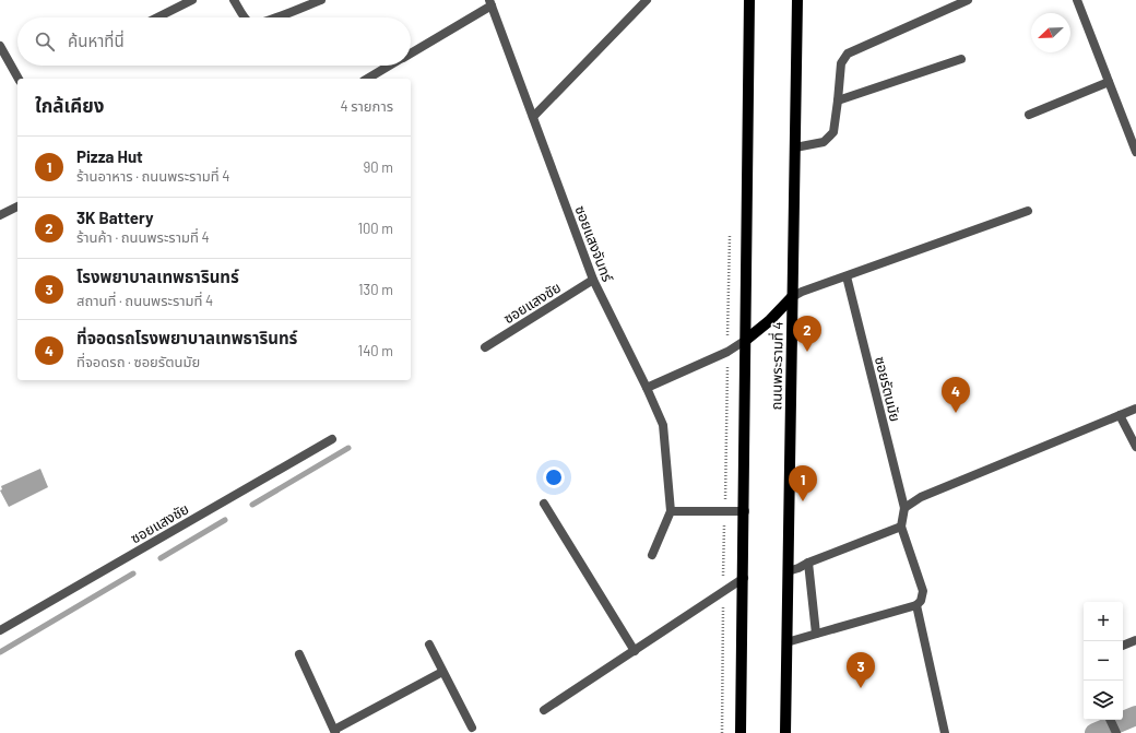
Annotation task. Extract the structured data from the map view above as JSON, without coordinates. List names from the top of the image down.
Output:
{
  "streets": {
    "main road": ["ถนนพระรามที่ 4"],
    "street": ["ซอยแสงจันทร์", "ซอยแสงชัย", "ซอยรัตนมัย"]
  },
  "crossings": [
    ["ซอยแสงจันทร์", "ซอยแสงชัย"]
  ],
  "north": "bottom left",
  "page": {
    "search": "ค้นหาที่นี่",
    "heading": ["ใกล้เคียง", "4 รายการ"],
    "list": [
      {
        "mark": "1",
        "name": "Pizza Hut",
        "note": "ร้านอาหาร · ถนนพระรามที่ 4",
        "value": "90 m"
      },
      {
        "mark": "2",
        "name": "3K Battery",
        "note": "ร้านค้า · ถนนพระรามที่ 4",
        "value": "100 m"
      },
      {
        "mark": "3",
        "name": "โรงพยาบาลเทพธารินทร์",
        "note": "สถานที่ · ถนนพระรามที่ 4",
        "value": "130 m"
      },
      {
        "mark": "4",
        "name": "ที่จอดรถโรงพยาบาลเทพธารินทร์",
        "note": "ที่จอดรถ · ซอยรัตนมัย",
        "value": "140 m"
      }
    ],
    "pins": [
      "2",
      "4",
      "1",
      "3"
    ],
    "map_buttons": ["+", "−"]
  }
}
